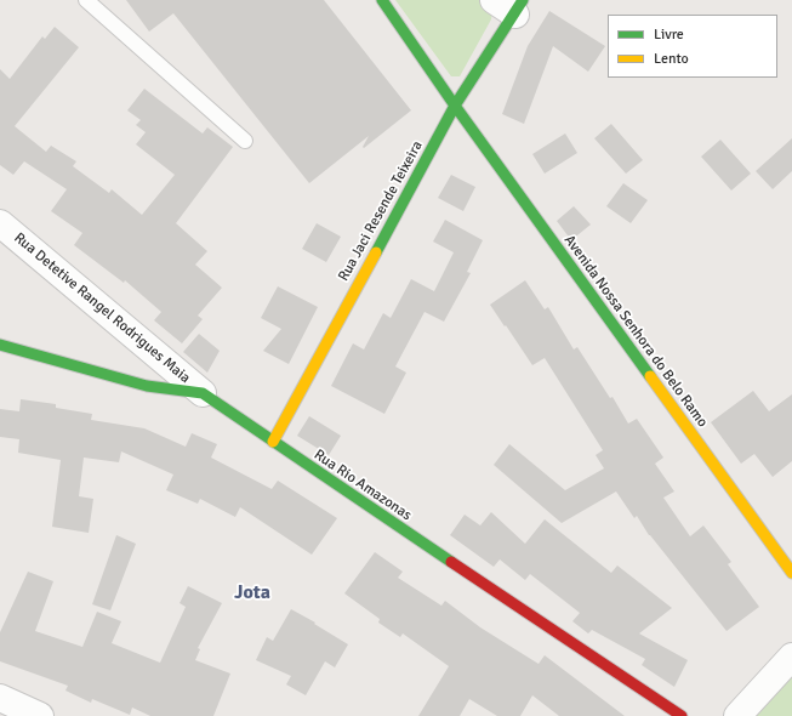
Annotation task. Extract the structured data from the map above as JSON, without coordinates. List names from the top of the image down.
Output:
{
  "streets": {
    "street": [
      "Rua Jaci Resende Teixeira",
      "Rua Detetive Rangel Rodrigues Maia",
      "Avenida Nossa Senhora do Belo Ramo",
      "Rua Rio Amazonas"
    ]
  },
  "crossings": [
    ["Rua Jaci Resende Teixeira", "Avenida Nossa Senhora do Belo Ramo"],
    ["Rua Jaci Resende Teixeira", "Rua Rio Amazonas"],
    ["Rua Detetive Rangel Rodrigues Maia", "Rua Rio Amazonas"]
  ],
  "districts": ["Jota"],
  "legend": ["Livre", "Lento"]
}
